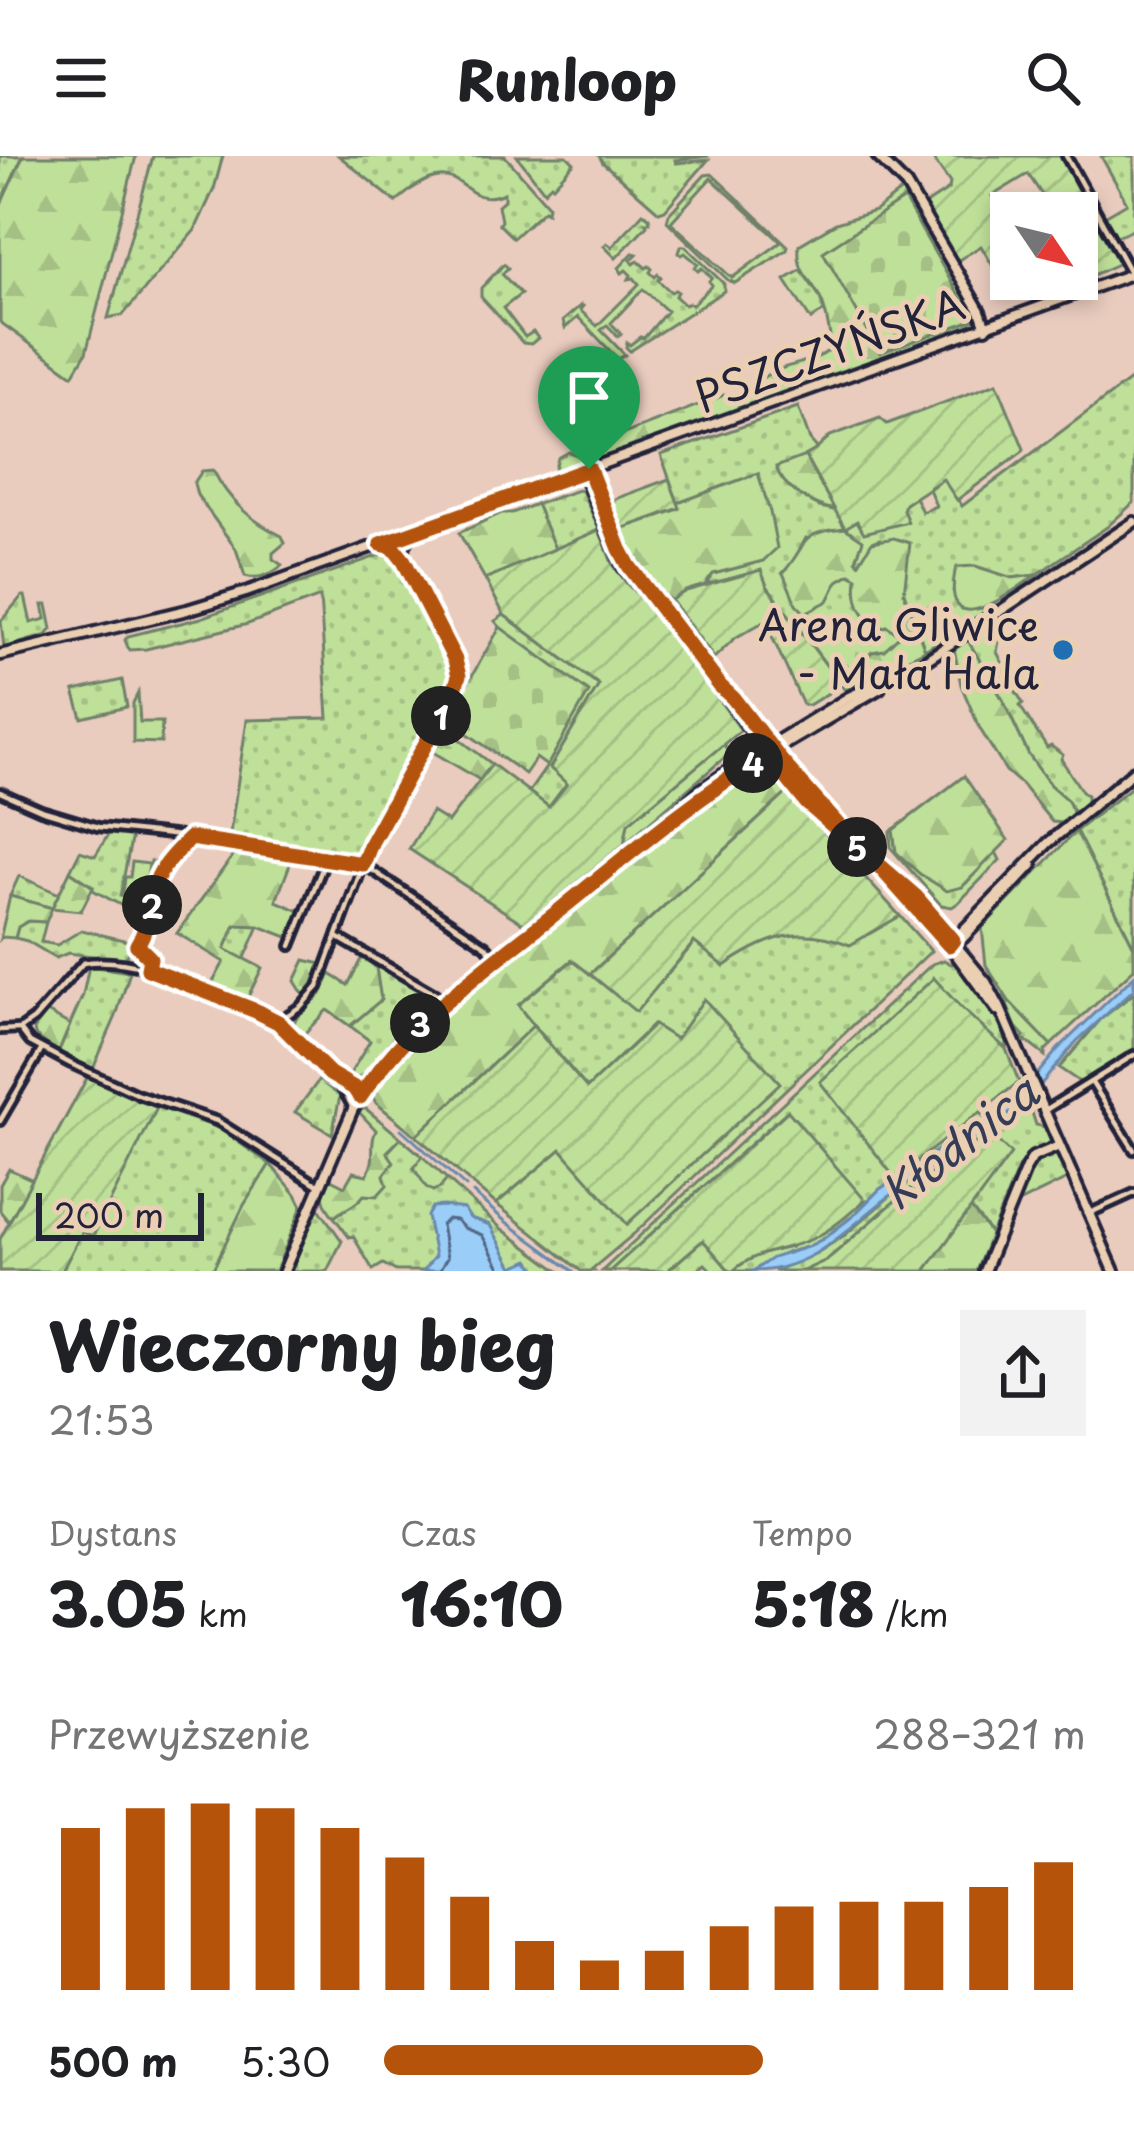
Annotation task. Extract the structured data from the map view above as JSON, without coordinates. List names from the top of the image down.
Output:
{
  "streets": {
    "street": ["PSZCZYŃSKA"]
  },
  "water": ["Kłodnica"],
  "places": ["Arena Gliwice - Mała Hala"],
  "scale_bar": "200 m",
  "north": "bottom right",
  "page": {
    "header": "Runloop",
    "pins": [
      "1",
      "4",
      "5",
      "2",
      "3"
    ],
    "scale": "200 m",
    "heading": ["Wieczorny bieg", "21:53"],
    "stats": [
      ["Dystans", "3.05 km"],
      ["Czas", "16:10"],
      ["Tempo", "5:18 /km"]
    ],
    "chart": ["Przewyższenie", "288–321 m"],
    "list": [
      {
        "name": "500 m",
        "note": "5:30"
      }
    ]
  }
}
